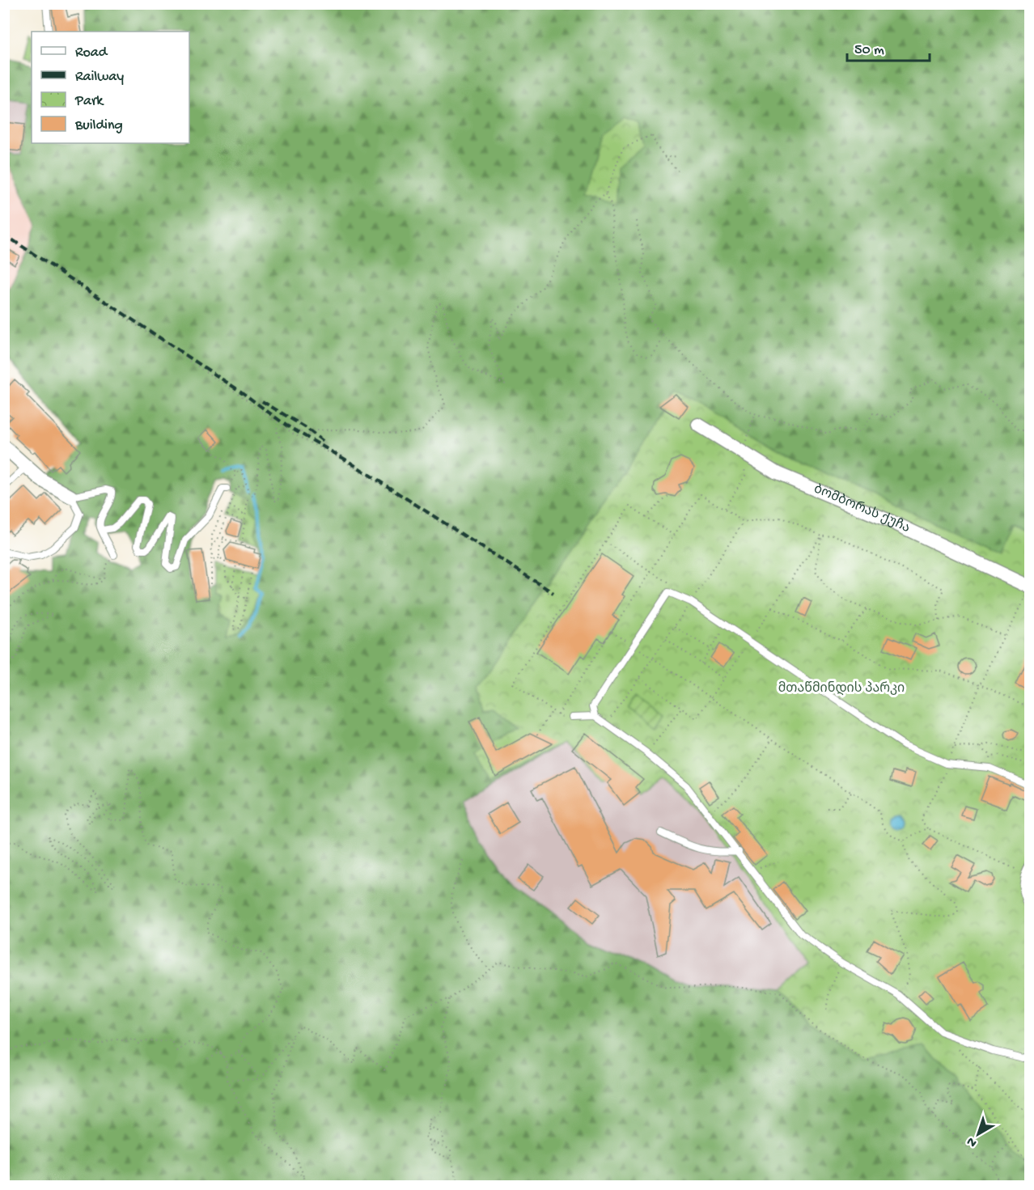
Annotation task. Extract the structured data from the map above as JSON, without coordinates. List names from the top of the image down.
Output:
{
  "streets": {
    "street": ["ბომბორას ქუჩა"]
  },
  "parks": ["მთაწმინდის პარკი"],
  "legend": [
    "Road",
    "Railway",
    "Park",
    "Building"
  ],
  "scale_bar": "50 m",
  "north": "bottom left"
}
